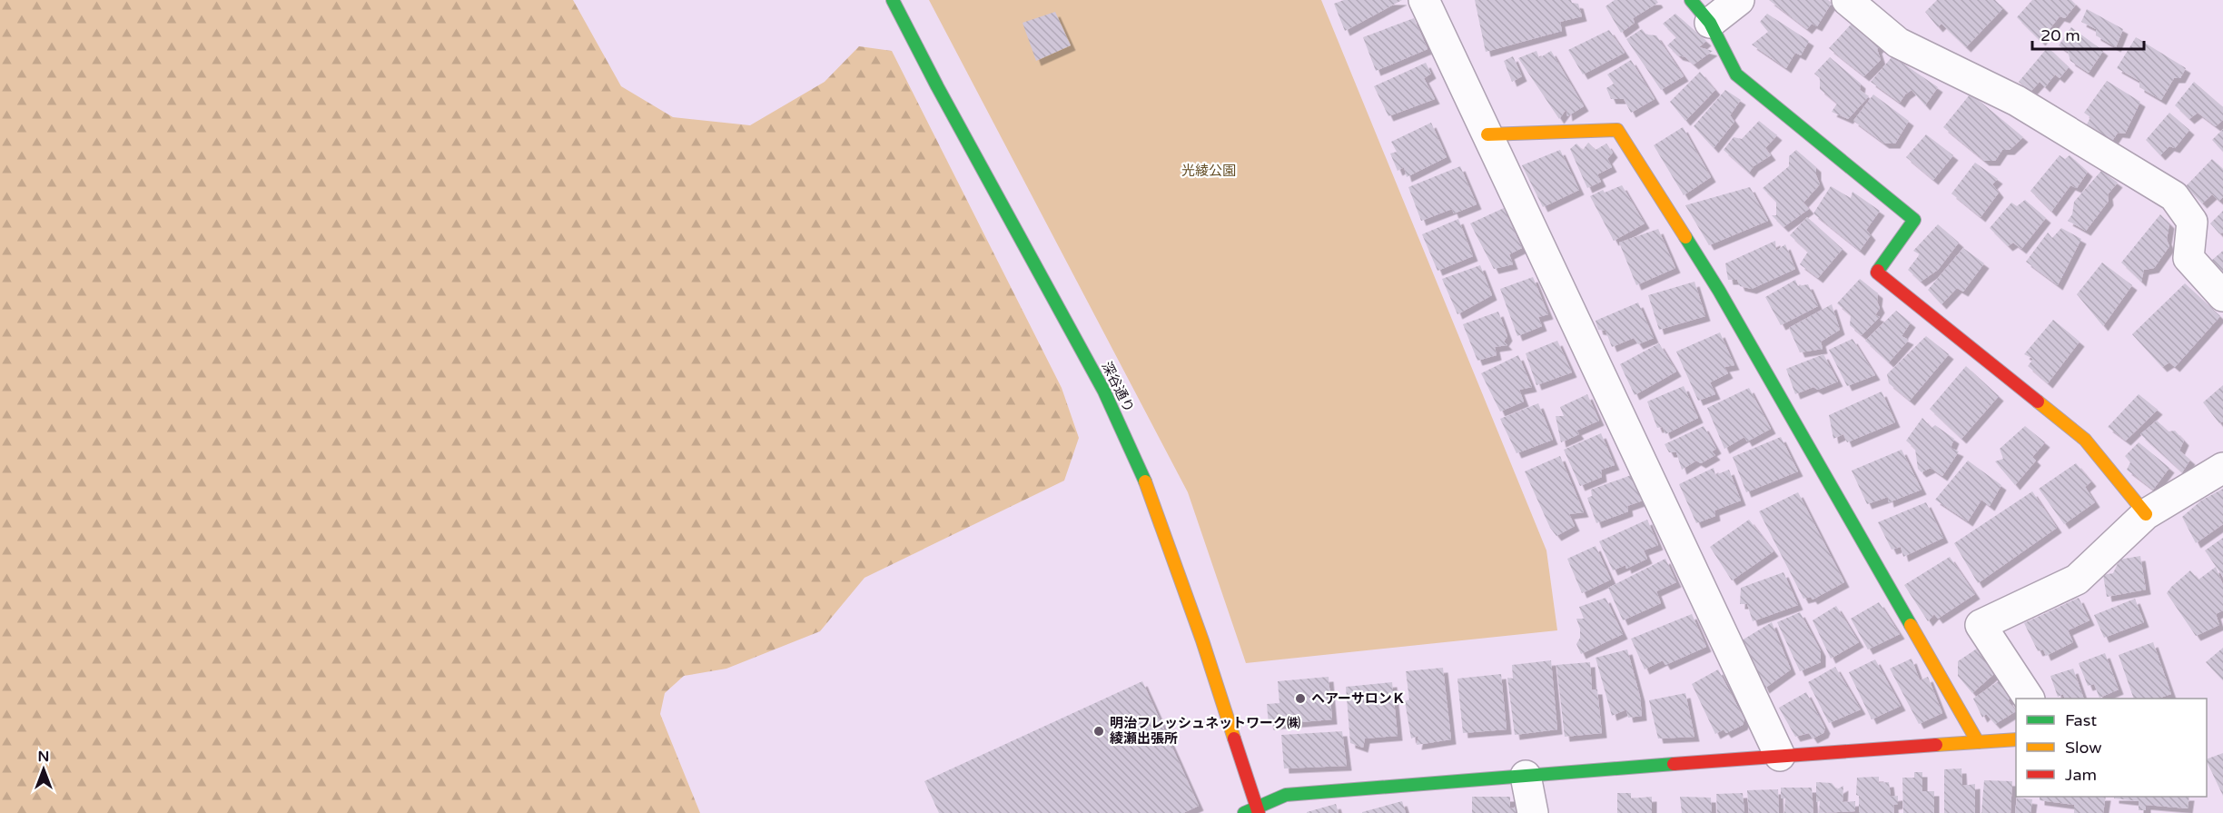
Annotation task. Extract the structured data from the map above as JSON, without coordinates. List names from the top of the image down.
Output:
{
  "streets": {
    "street": ["深谷通り"]
  },
  "parks": ["光綾公園"],
  "places": ["ヘアーサロンＫ", "明治フレッシュネットワーク㈱ 綾瀬出張所"],
  "legend": ["Fast", "Slow", "Jam"],
  "scale_bar": "20 m",
  "north": "top"
}
